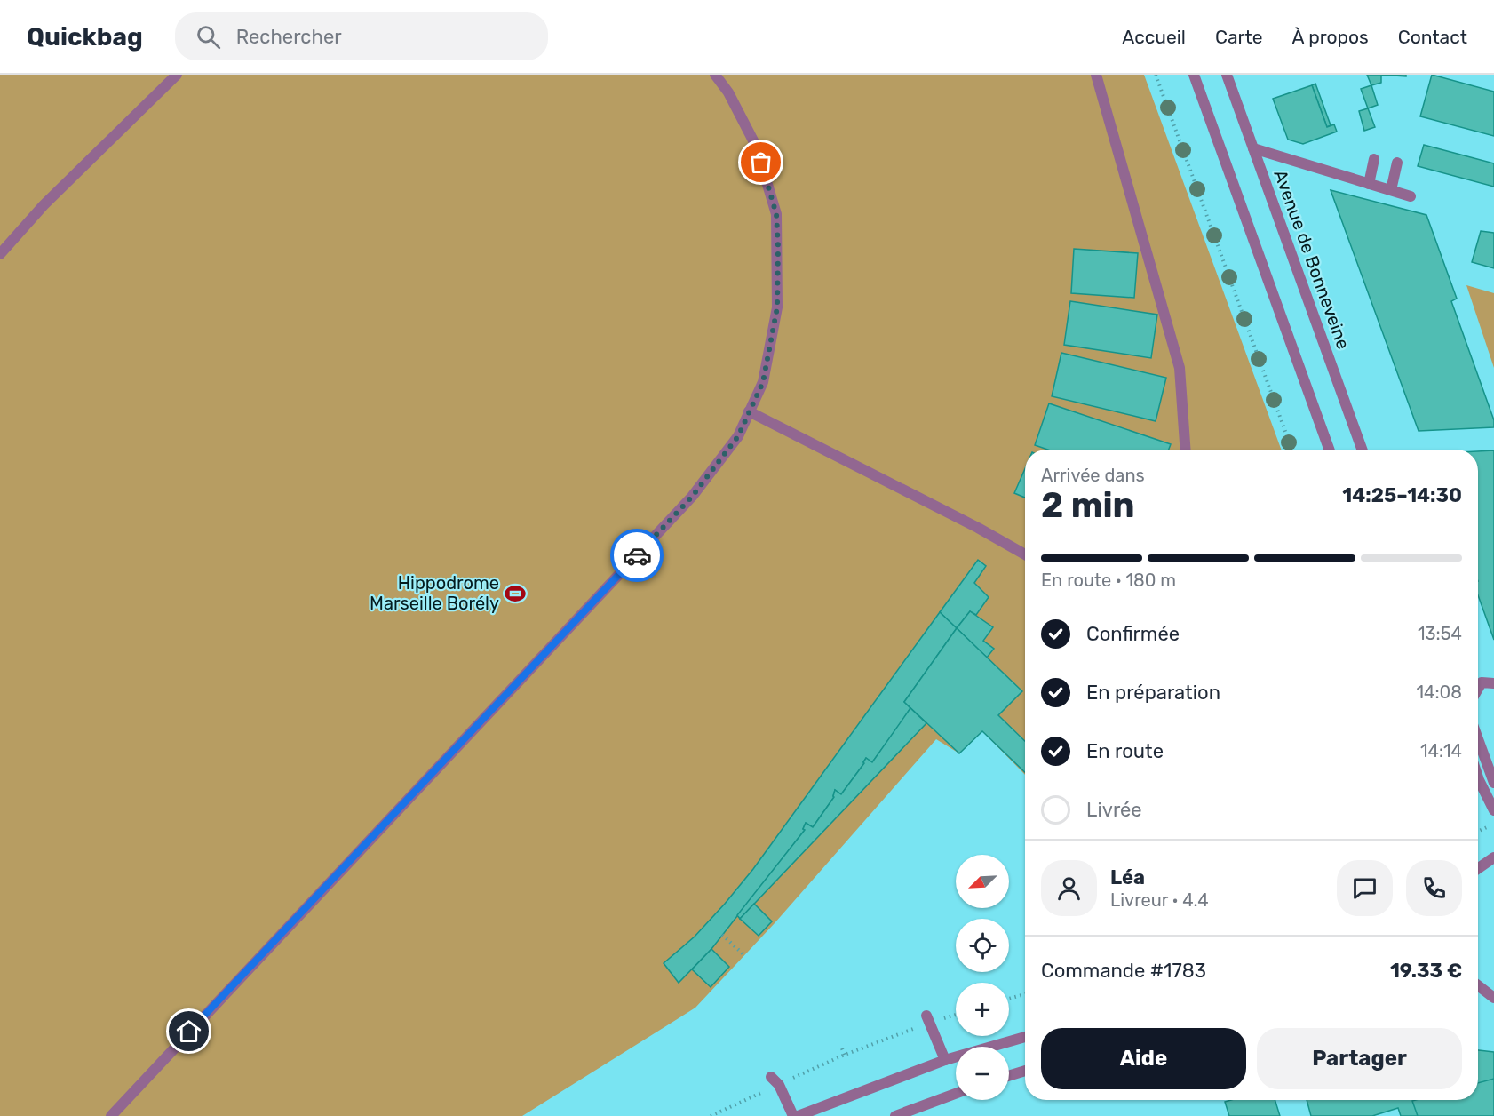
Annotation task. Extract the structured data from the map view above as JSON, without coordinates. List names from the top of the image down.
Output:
{
  "streets": {
    "street": ["Avenue de Bonneveine"]
  },
  "places": {
    "sports": ["Hippodrome Marseille Borély"]
  },
  "north": "bottom left",
  "page": {
    "header": "Quickbag",
    "search": "Rechercher",
    "nav": [
      "Accueil",
      "Carte",
      "À propos",
      "Contact"
    ],
    "heading": ["2 min", "Arrivée dans", "14:25–14:30"],
    "panel": [
      "Léa",
      "Livreur · 4.4",
      "Commande #1783",
      "19.33 €"
    ],
    "bar": "En route · 180 m",
    "list": [
      ["Confirmée", "13:54"],
      ["En préparation", "14:08"],
      ["En route", "14:14"],
      "Livrée"
    ],
    "map_buttons": ["+", "−"],
    "buttons": ["Aide", "Partager"]
  }
}
